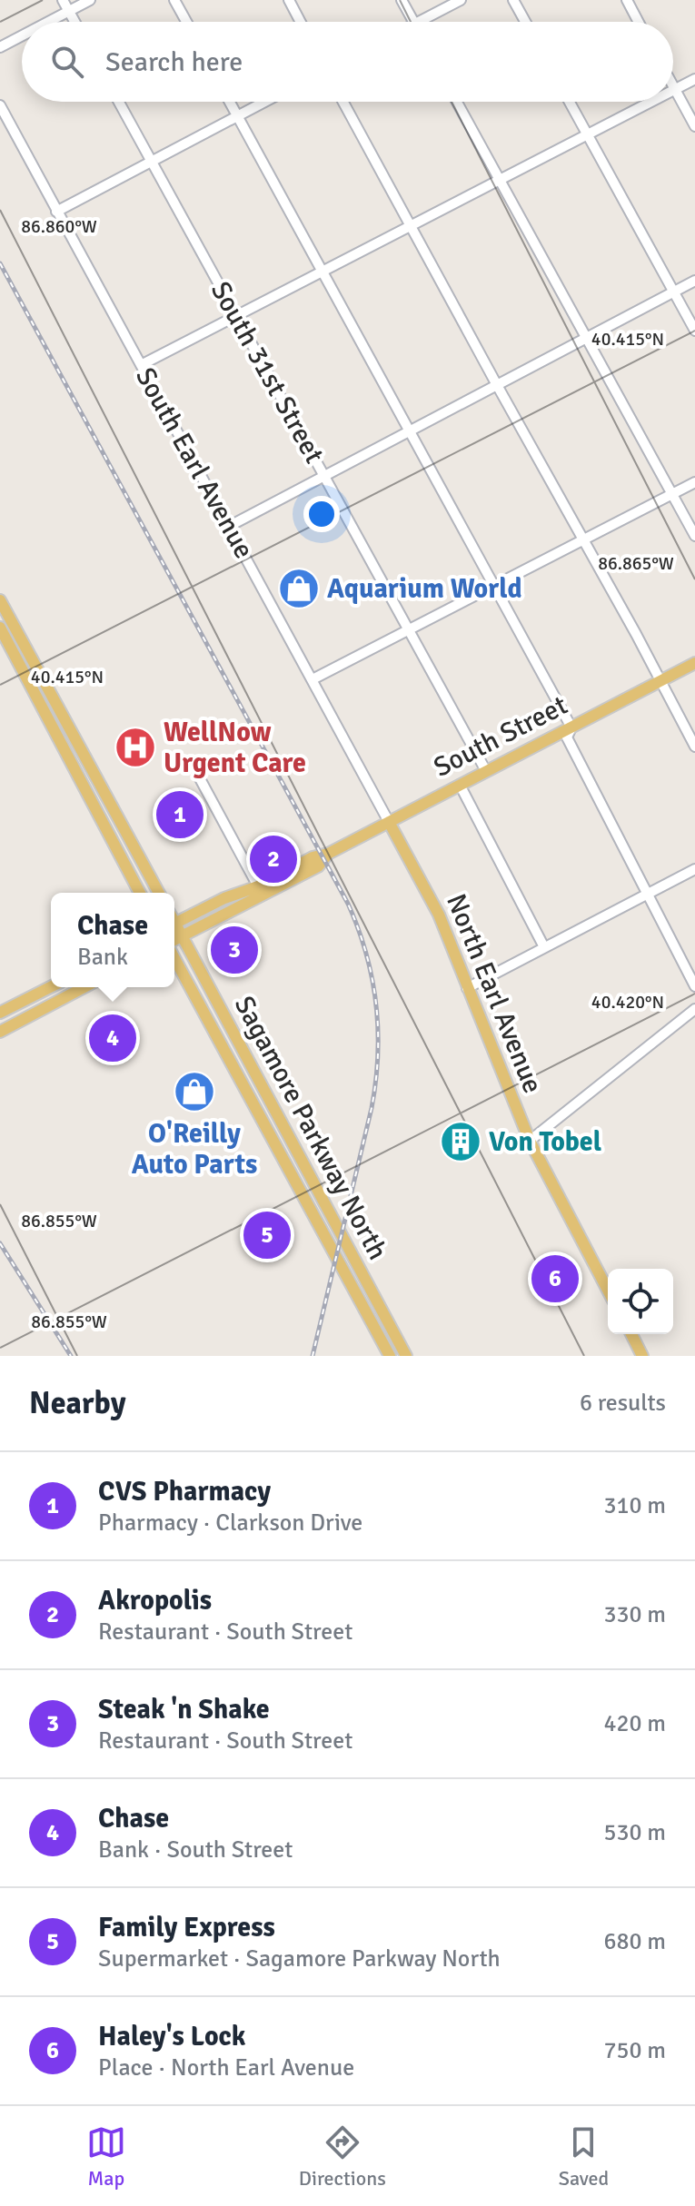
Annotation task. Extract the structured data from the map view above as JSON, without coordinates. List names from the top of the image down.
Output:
{
  "streets": {
    "main road": ["South Street", "North Earl Avenue", "Sagamore Parkway North"],
    "street": ["South 31st Street", "South Earl Avenue"]
  },
  "crossings": [
    ["South 31st Street", "South Street"],
    ["South Earl Avenue", "South Street"],
    ["South Earl Avenue", "North Earl Avenue"],
    ["South Street", "North Earl Avenue"],
    ["South Street", "Sagamore Parkway North"]
  ],
  "places": {
    "shop": ["Aquarium World", "O'Reilly Auto Parts"],
    "hospital": ["WellNow Urgent Care"],
    "building": ["Von Tobel"]
  },
  "page": {
    "search": "Search here",
    "pins": [
      "1",
      "2",
      "3",
      "4",
      "5",
      "6"
    ],
    "popup": ["Chase", "Bank"],
    "heading": ["Nearby", "6 results"],
    "list": [
      {
        "mark": "1",
        "name": "CVS Pharmacy",
        "note": "Pharmacy · Clarkson Drive",
        "value": "310 m"
      },
      {
        "mark": "2",
        "name": "Akropolis",
        "note": "Restaurant · South Street",
        "value": "330 m"
      },
      {
        "mark": "3",
        "name": "Steak 'n Shake",
        "note": "Restaurant · South Street",
        "value": "420 m"
      },
      {
        "mark": "4",
        "name": "Chase",
        "note": "Bank · South Street",
        "value": "530 m"
      },
      {
        "mark": "5",
        "name": "Family Express",
        "note": "Supermarket · Sagamore Parkway North",
        "value": "680 m"
      },
      {
        "mark": "6",
        "name": "Haley's Lock",
        "note": "Place · North Earl Avenue",
        "value": "750 m"
      }
    ],
    "nav": ["Map", "Directions", "Saved"]
  },
  "coordinates": [
    "86.860°W",
    "40.415°N",
    "86.865°W",
    "40.420°N",
    "86.855°W"
  ]
}
